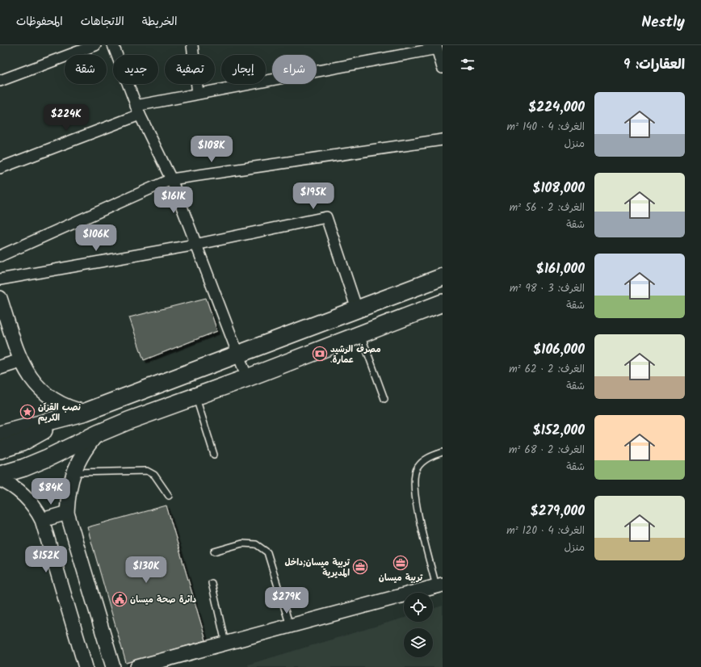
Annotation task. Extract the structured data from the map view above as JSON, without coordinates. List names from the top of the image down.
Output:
{
  "places": {
    "bank": ["مصرف الرشيد .عمارة"],
    "place": ["نصب القرآن الكريم"],
    "office": ["تربية ميسان", "تربية ميسان;داخل المديرية"],
    "public building": ["دائرة صحة ميسان"]
  },
  "page": {
    "header": "Nestly",
    "nav": ["الخريطة", "الاتجاهات", "المحفوظات"],
    "heading": "العقارات: 9",
    "chip": [
      "شراء",
      "إيجار",
      "تصفية",
      "جديد",
      "شقة"
    ],
    "list": [
      {
        "name": "$224,000",
        "note": "الغرف: 4 · 140 m² · منزل"
      },
      {
        "name": "$108,000",
        "note": "الغرف: 2 · 56 m² · شقة"
      },
      {
        "name": "$161,000",
        "note": "الغرف: 3 · 98 m² · شقة"
      },
      {
        "name": "$106,000",
        "note": "الغرف: 2 · 62 m² · شقة"
      },
      {
        "name": "$152,000",
        "note": "الغرف: 2 · 68 m² · شقة"
      },
      {
        "name": "$279,000",
        "note": "الغرف: 4 · 120 m² · منزل"
      }
    ],
    "price": [
      "$224K",
      "$108K",
      "$195K",
      "$161K",
      "$106K",
      "$84K",
      "$152K",
      "$130K",
      "$279K"
    ]
  }
}
